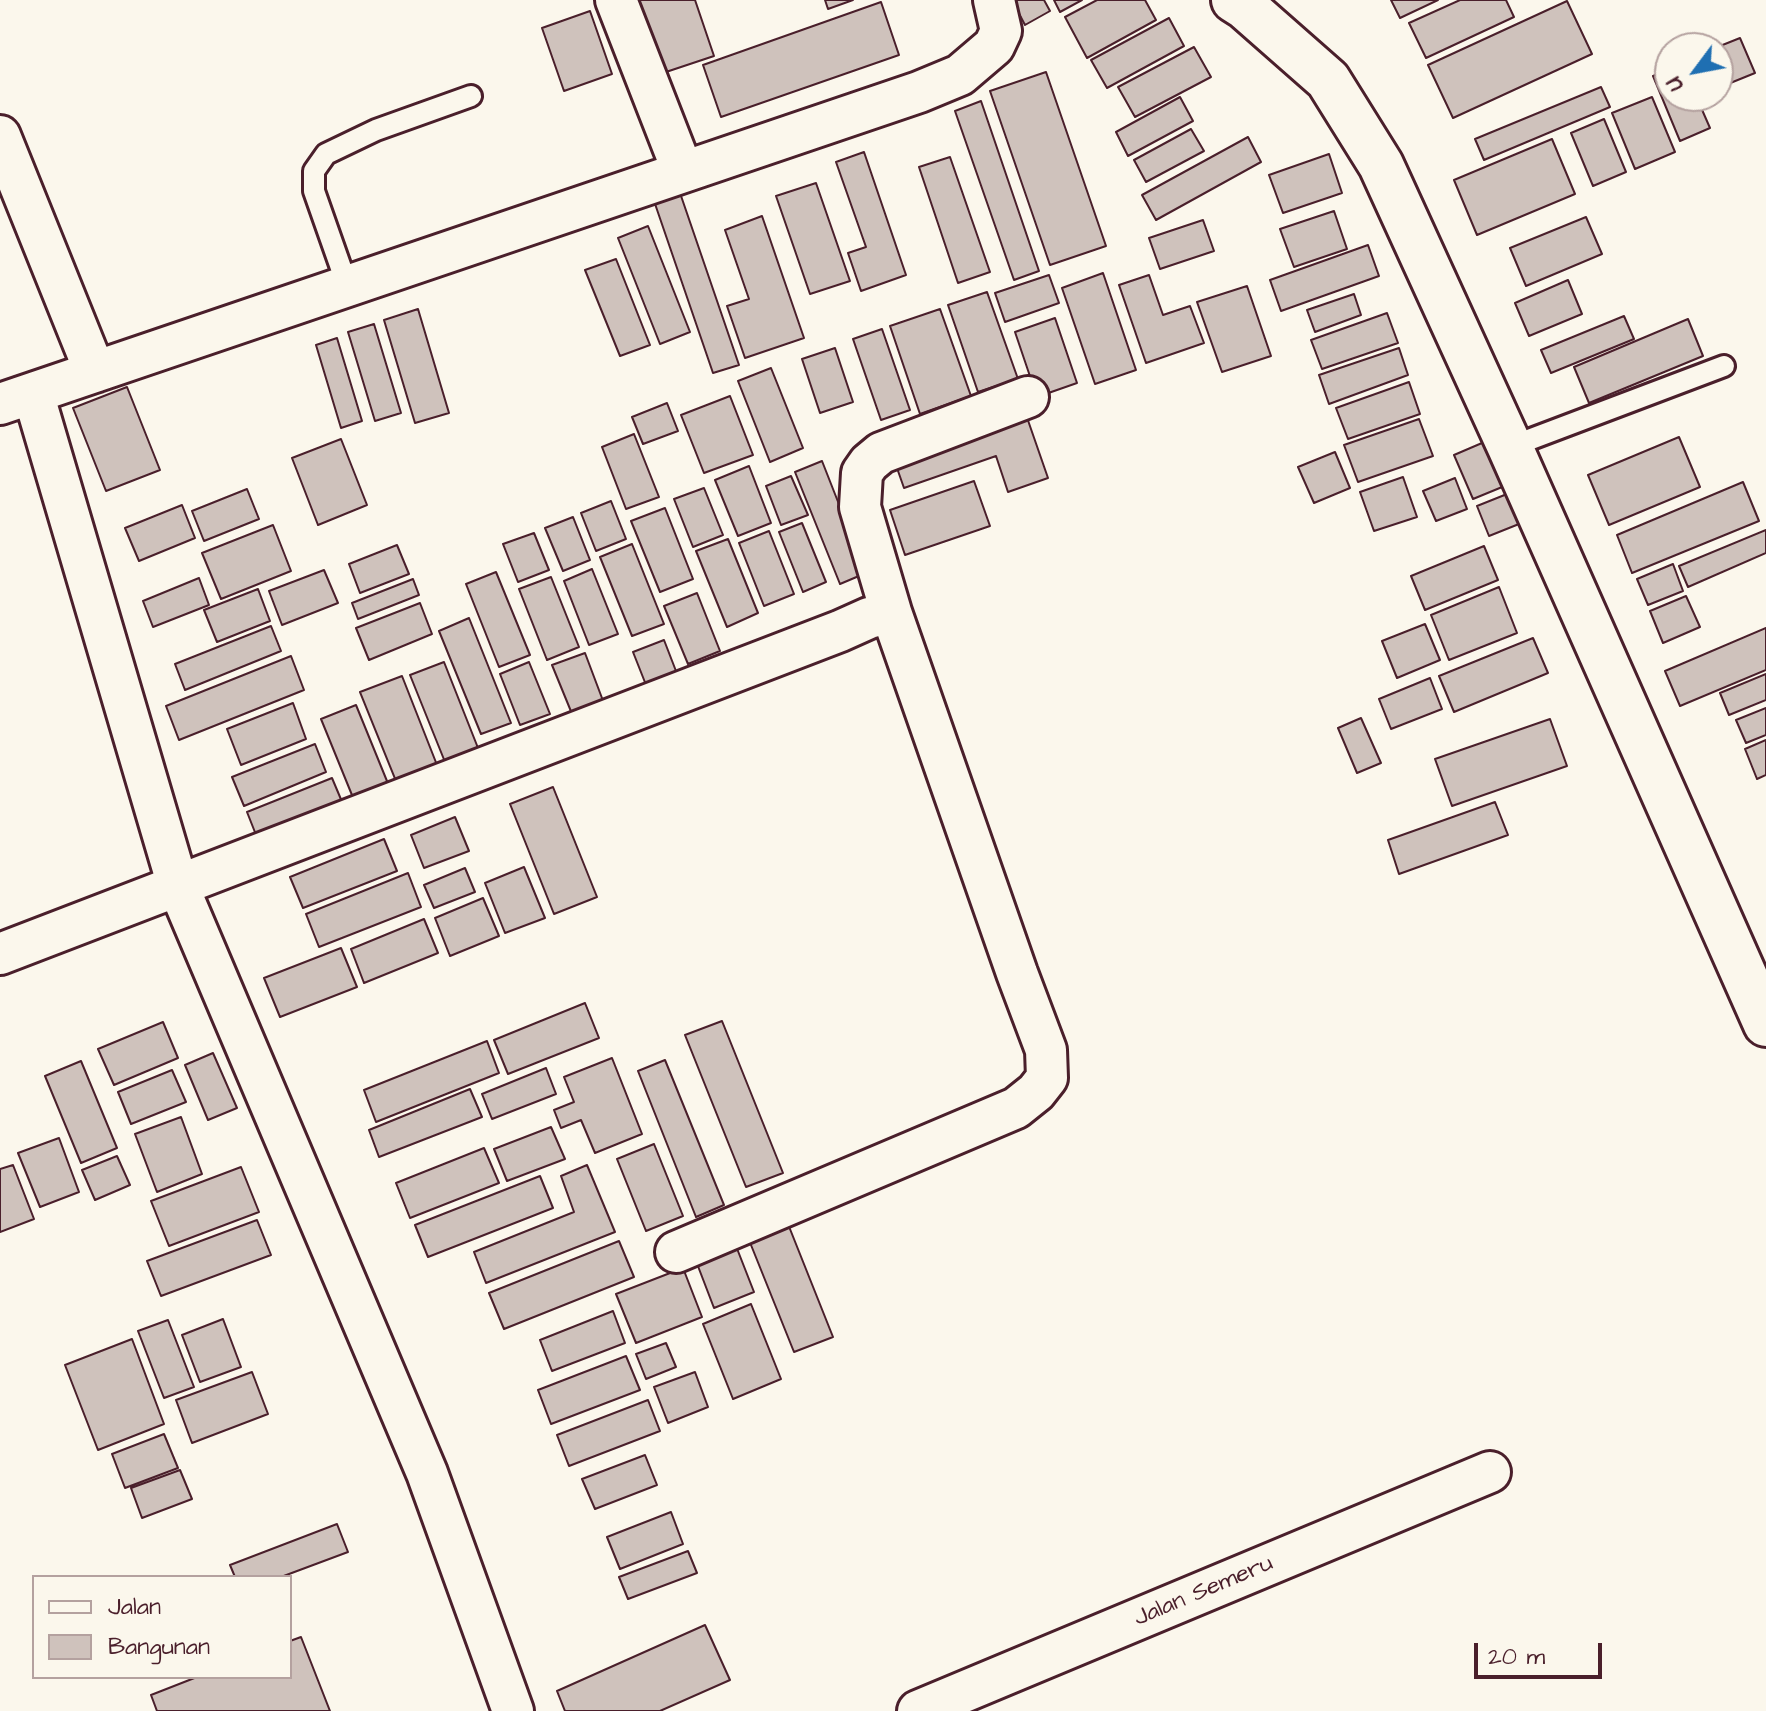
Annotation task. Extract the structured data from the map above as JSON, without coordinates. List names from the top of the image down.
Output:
{
  "streets": {
    "street": ["Jalan Semeru"]
  },
  "legend": ["Jalan", "Bangunan"],
  "scale_bar": "20 m",
  "north": "bottom left"
}
